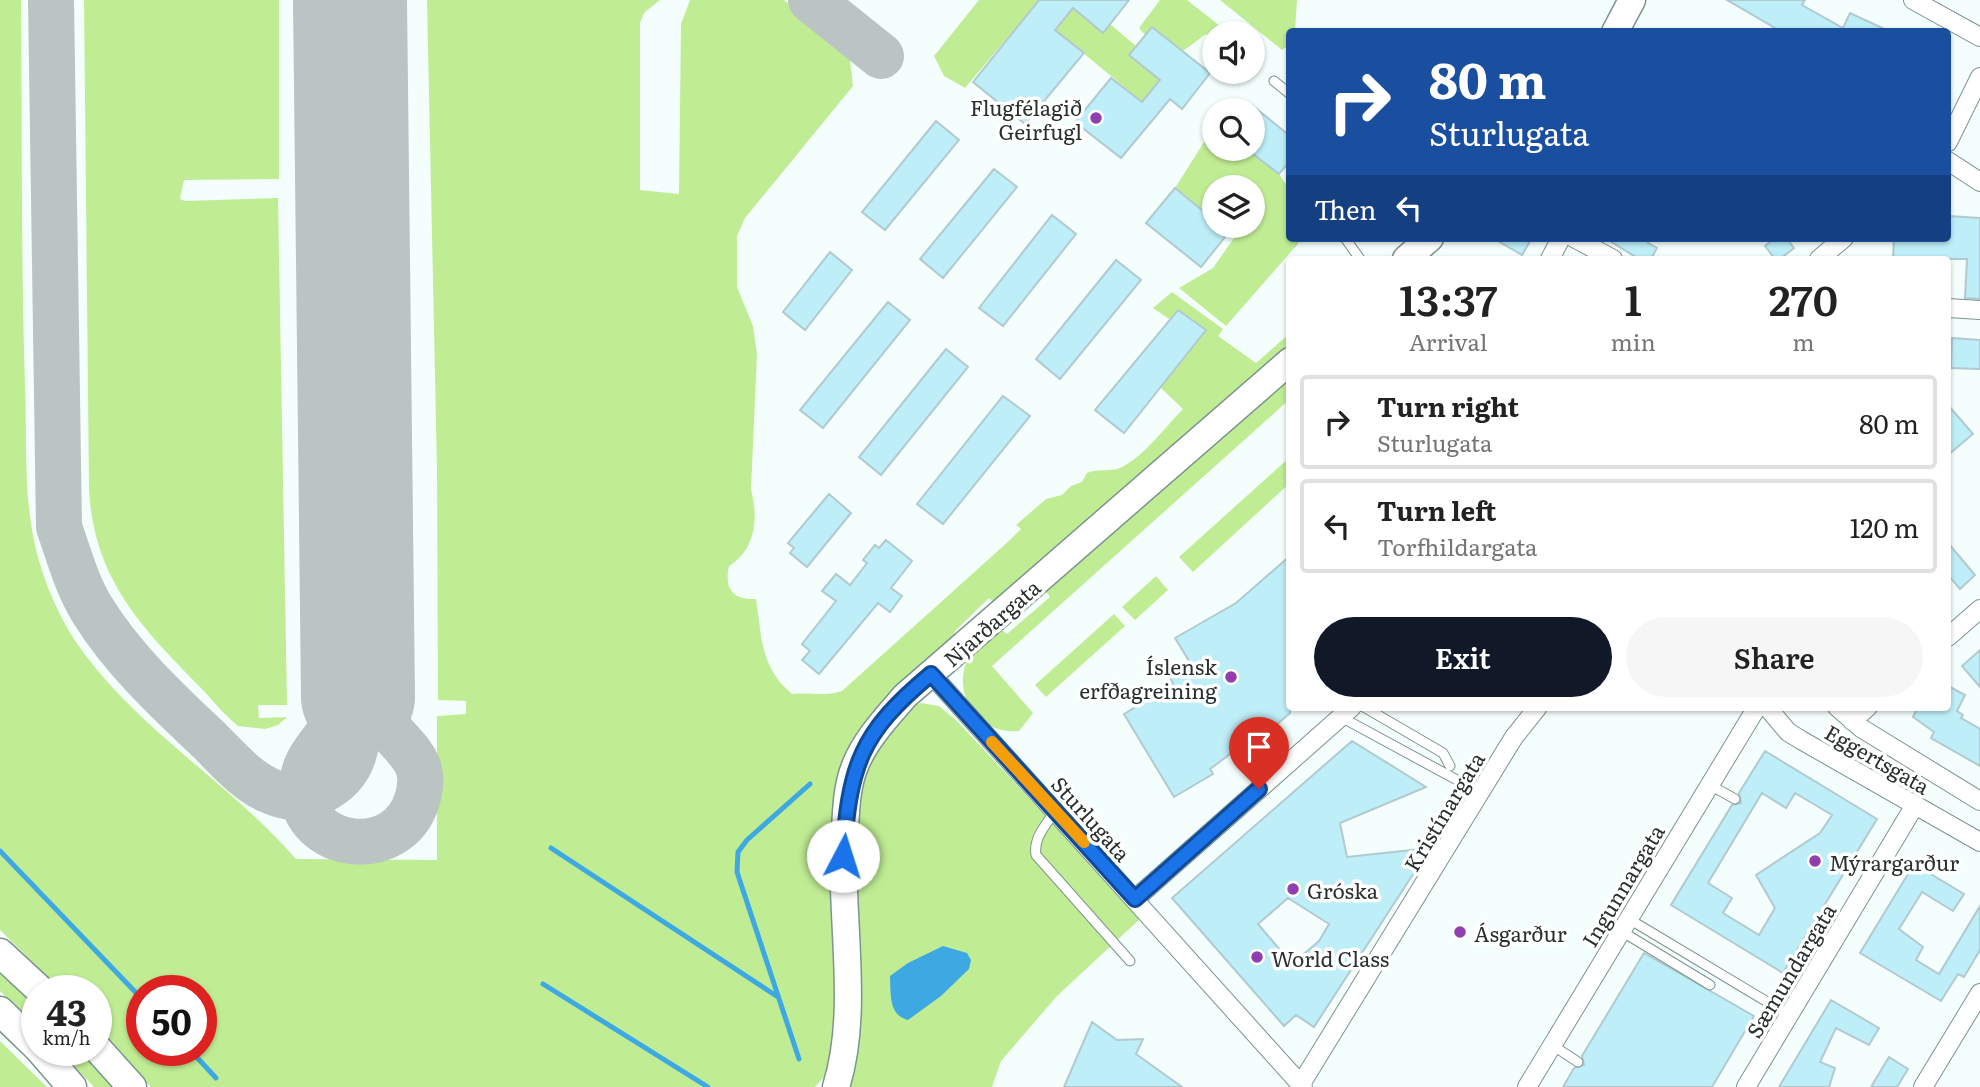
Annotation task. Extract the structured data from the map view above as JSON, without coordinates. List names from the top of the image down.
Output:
{
  "streets": {
    "main road": ["Njarðargata"],
    "street": [
      "Eggertsgata",
      "Kristínargata",
      "Sturlugata",
      "Ingunnargata",
      "Sæmundargata"
    ]
  },
  "crossings": [
    ["Njarðargata", "Sturlugata"],
    ["Eggertsgata", "Sæmundargata"],
    ["Kristínargata", "Sturlugata"]
  ],
  "places": [
    "Flugfélagið Geirfugl",
    "Íslensk erfðagreining",
    "Mýrargarður",
    "Gróska",
    "Ásgarður",
    "World Class"
  ],
  "page": {
    "turn": ["80 m", "Sturlugata"],
    "then": "Then",
    "eta": [
      "13:37",
      "Arrival",
      "1",
      "min",
      "270",
      "m"
    ],
    "list": [
      {
        "name": "Turn right",
        "note": "Sturlugata",
        "value": "80 m"
      },
      {
        "name": "Turn left",
        "note": "Torfhildargata",
        "value": "120 m"
      }
    ],
    "buttons": ["Exit", "Share"],
    "speed": "43 km/h",
    "limit": "50"
  }
}
